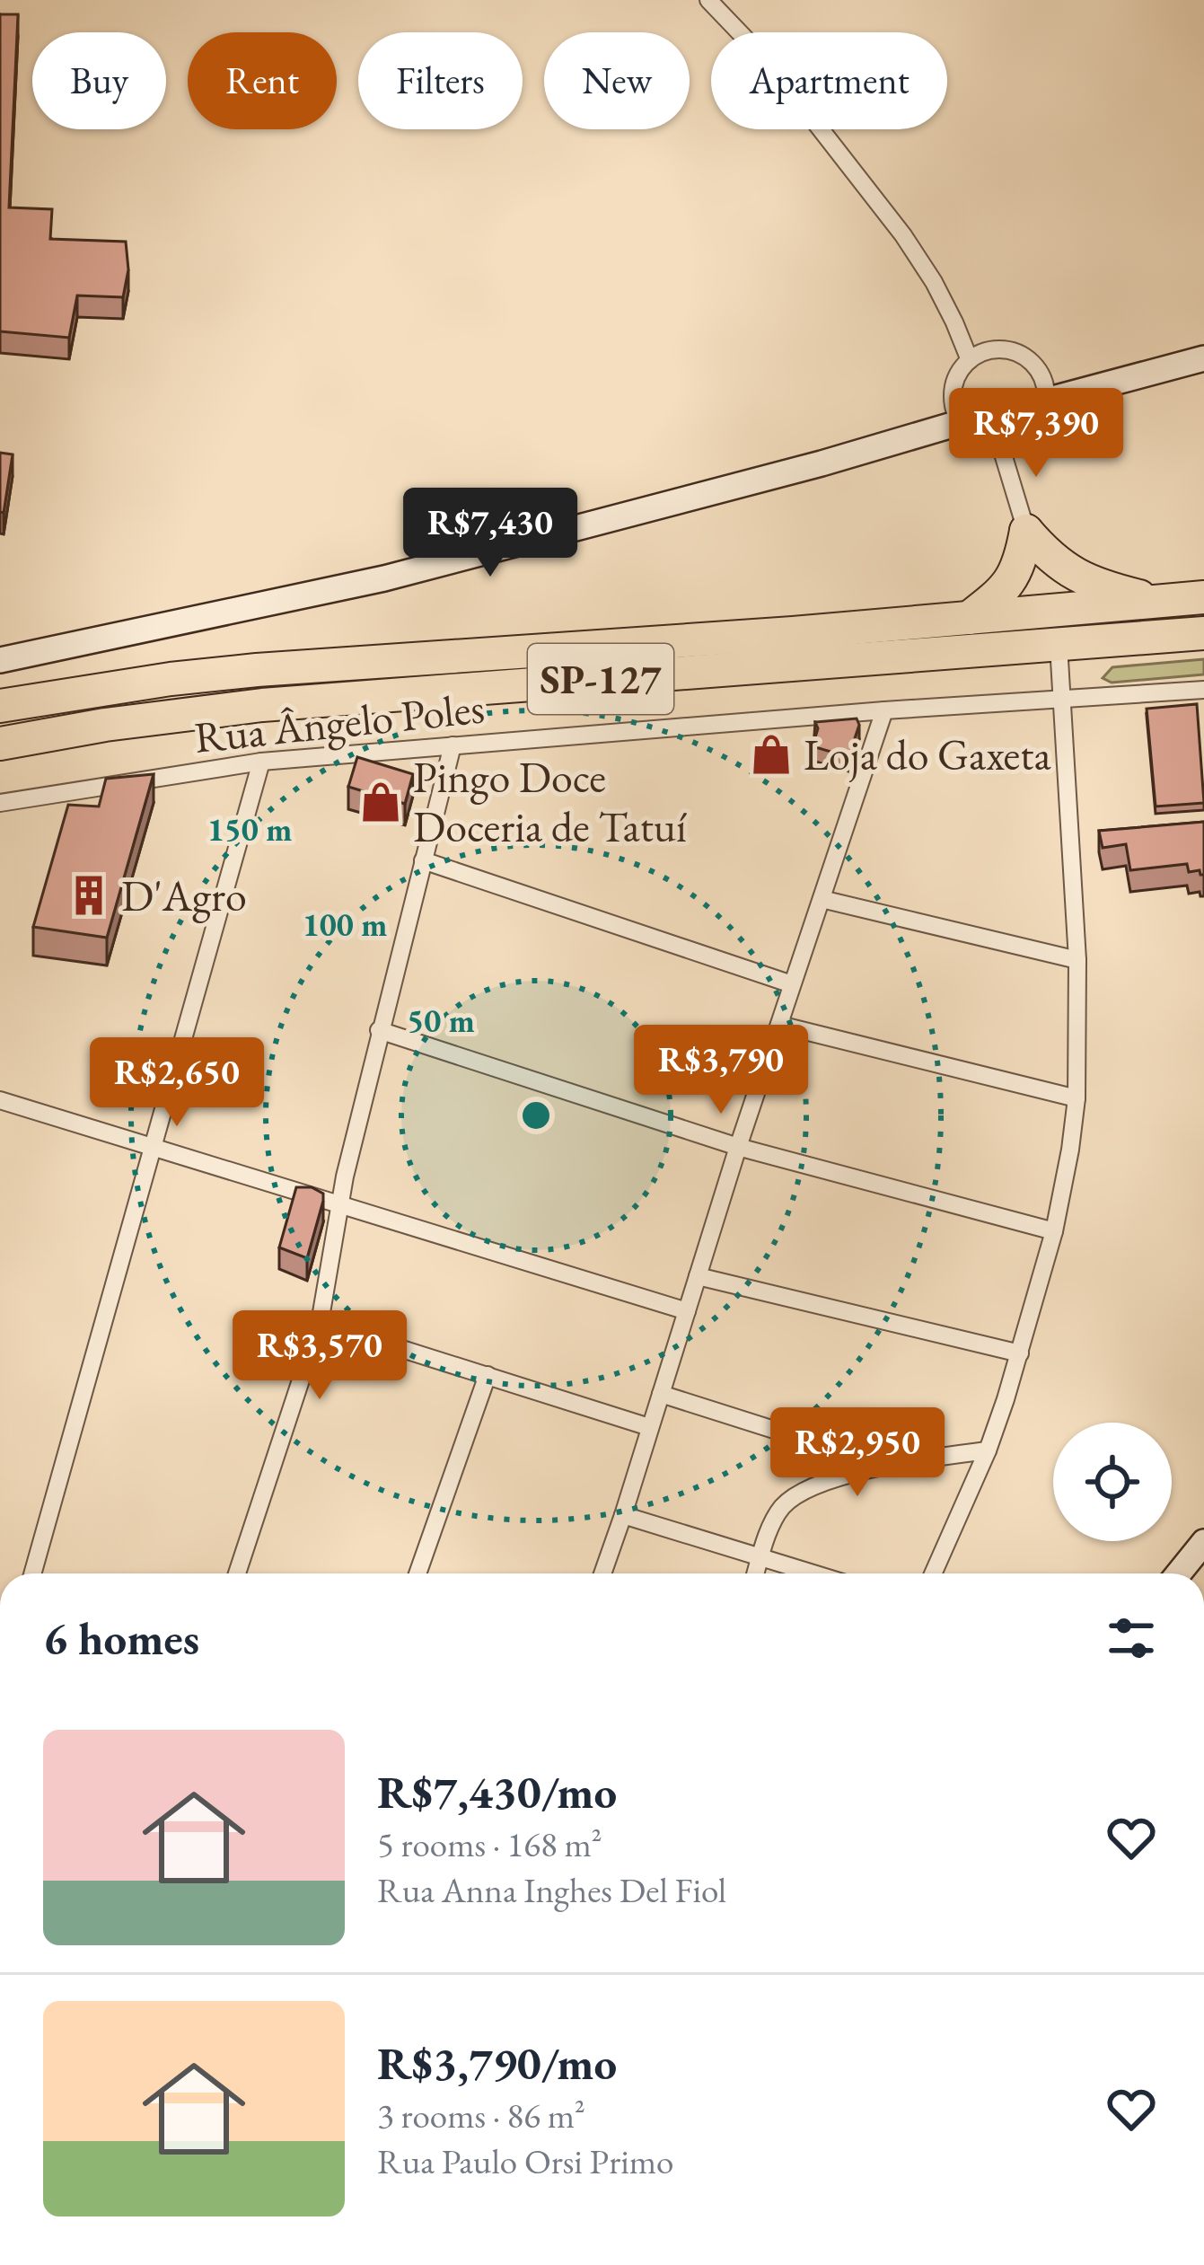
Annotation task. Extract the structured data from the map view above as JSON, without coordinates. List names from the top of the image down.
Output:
{
  "streets": {
    "highway": ["SP-127"],
    "street": ["Rua Ângelo Poles"]
  },
  "places": {
    "shop": ["Loja do Gaxeta", "Pingo Doce Doceria de Tatuí"],
    "building": ["D'Agro"]
  },
  "page": {
    "chip": [
      "Buy",
      "Rent",
      "Filters",
      "New",
      "Apartment"
    ],
    "price": [
      "R$7,390",
      "R$7,430",
      "R$3,790",
      "R$2,650",
      "R$3,570",
      "R$2,950"
    ],
    "heading": "6 homes",
    "list": [
      {
        "name": "R$7,430/mo",
        "note": "5 rooms · 168 m² · Rua Anna Inghes Del Fiol"
      },
      {
        "name": "R$3,790/mo",
        "note": "3 rooms · 86 m² · Rua Paulo Orsi Primo"
      }
    ]
  },
  "rings": ["150 m", "100 m", "50 m"]
}
